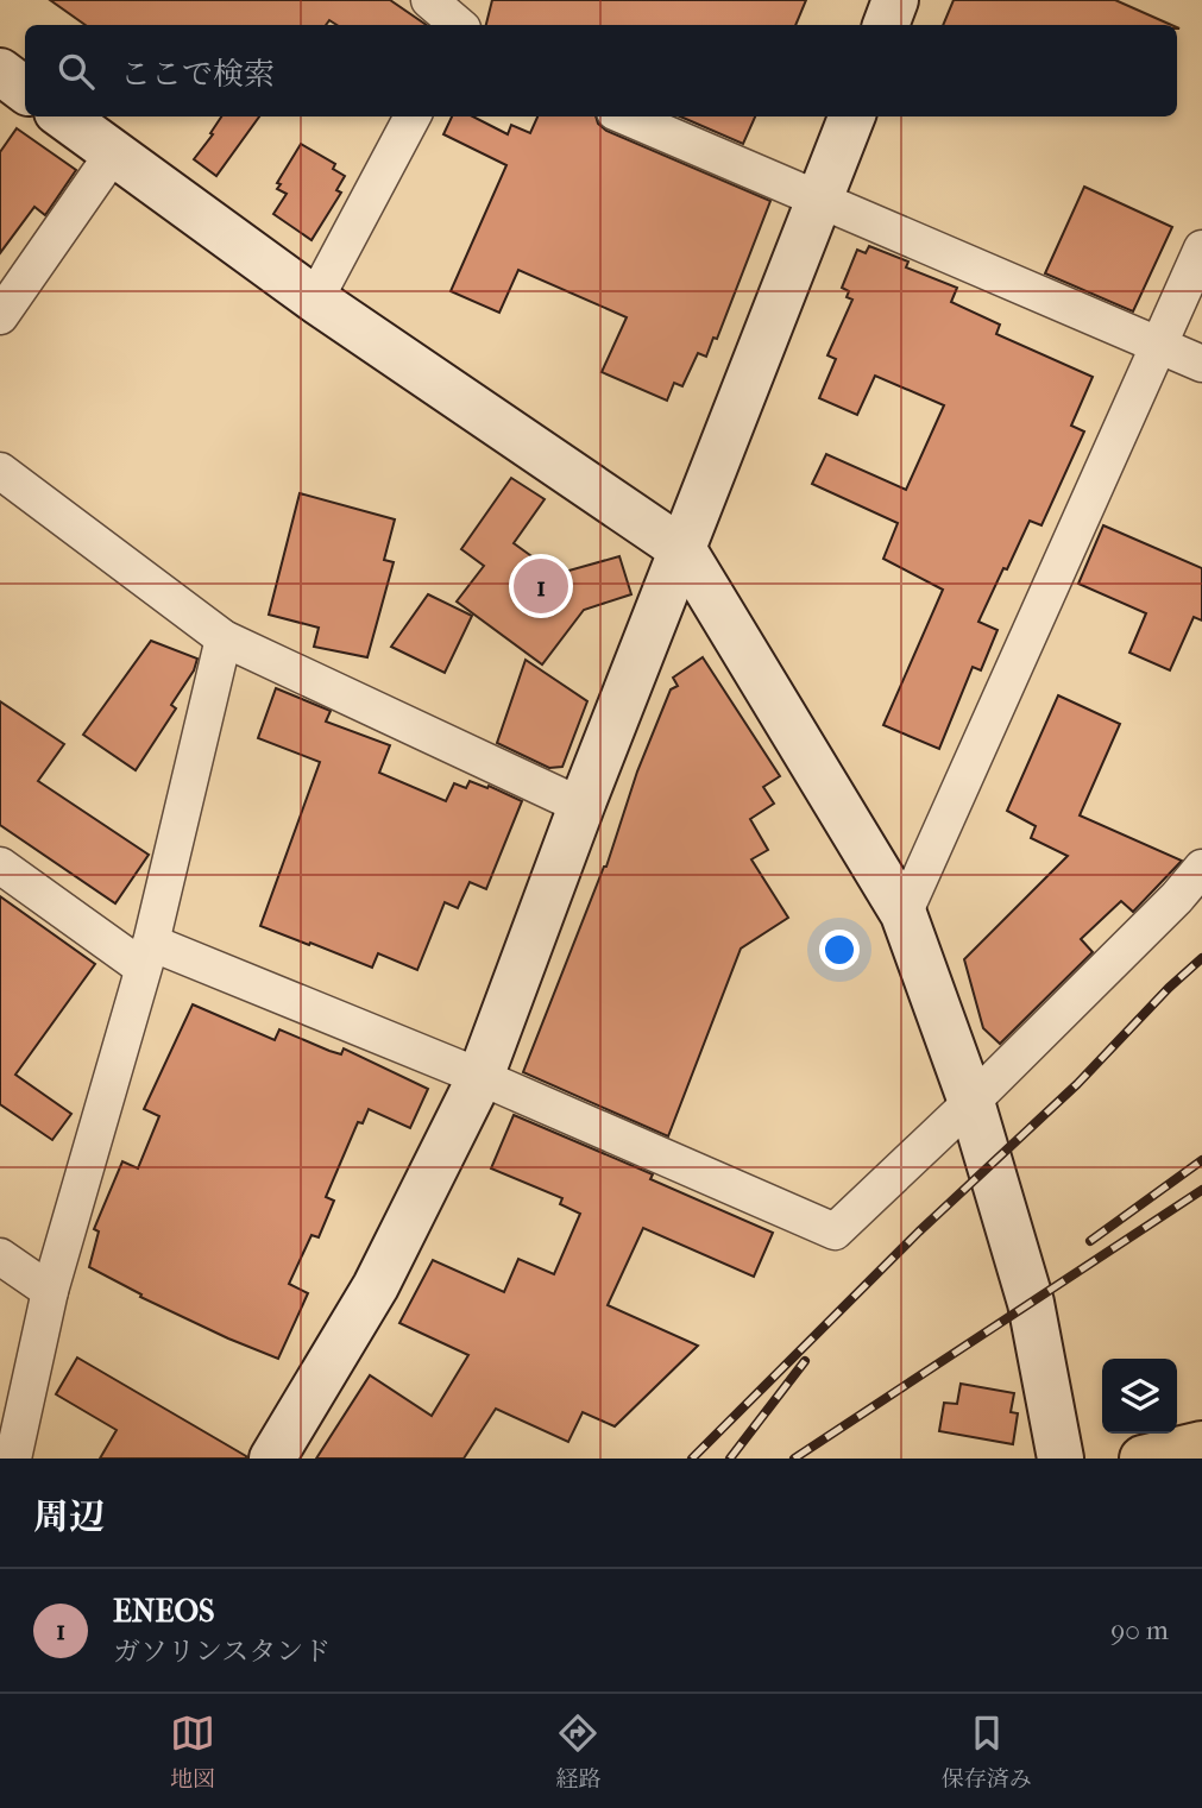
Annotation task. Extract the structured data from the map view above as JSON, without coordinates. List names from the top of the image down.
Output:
{
  "page": {
    "search": "ここで検索",
    "pins": "1",
    "heading": "周辺",
    "list": [
      {
        "mark": "1",
        "name": "ENEOS",
        "note": "ガソリンスタンド",
        "value": "90 m"
      }
    ],
    "nav": ["地図", "経路", "保存済み"]
  }
}
